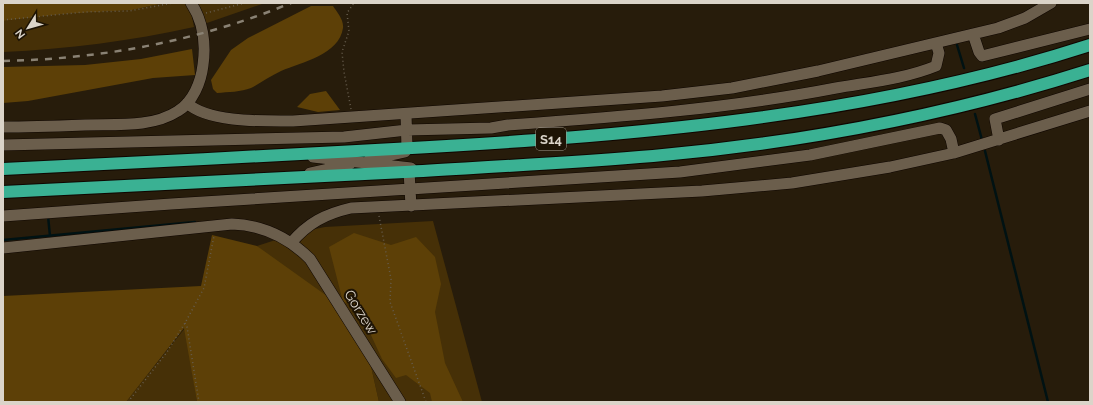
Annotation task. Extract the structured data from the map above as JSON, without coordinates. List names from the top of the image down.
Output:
{
  "streets": {
    "highway": ["S14"],
    "street": ["Gorzew"]
  },
  "north": "bottom left"
}
